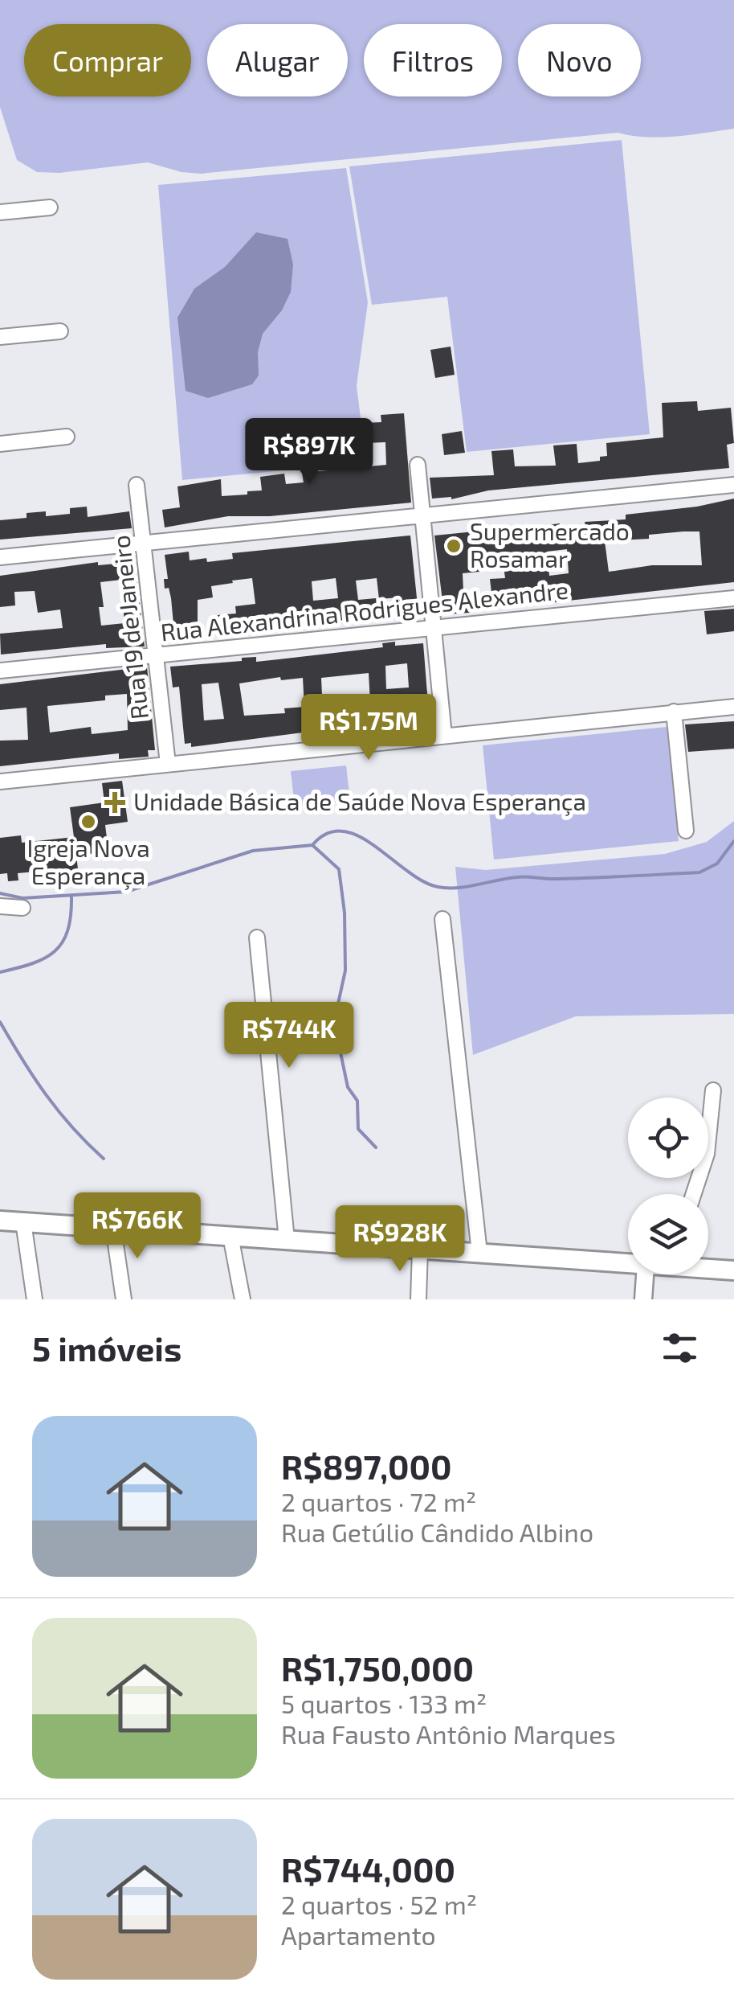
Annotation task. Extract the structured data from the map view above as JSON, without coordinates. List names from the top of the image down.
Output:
{
  "streets": {
    "street": ["Rua Alexandrina Rodrigues Alexandre", "Rua 19 de Janeiro"]
  },
  "crossings": [
    ["Rua Alexandrina Rodrigues Alexandre", "Rua 19 de Janeiro"]
  ],
  "places": {
    "other": ["Supermercado Rosamar", "Igreja Nova Esperança"],
    "health": ["Unidade Básica de Saúde Nova Esperança"]
  },
  "page": {
    "chip": [
      "Comprar",
      "Alugar",
      "Filtros",
      "Novo"
    ],
    "price": [
      "R$897K",
      "R$1.75M",
      "R$744K",
      "R$766K",
      "R$928K"
    ],
    "heading": "5 imóveis",
    "list": [
      {
        "name": "R$897,000",
        "note": "2 quartos · 72 m² · Rua Getúlio Cândido Albino"
      },
      {
        "name": "R$1,750,000",
        "note": "5 quartos · 133 m² · Rua Fausto Antônio Marques"
      },
      {
        "name": "R$744,000",
        "note": "2 quartos · 52 m² · Apartamento"
      }
    ]
  }
}
